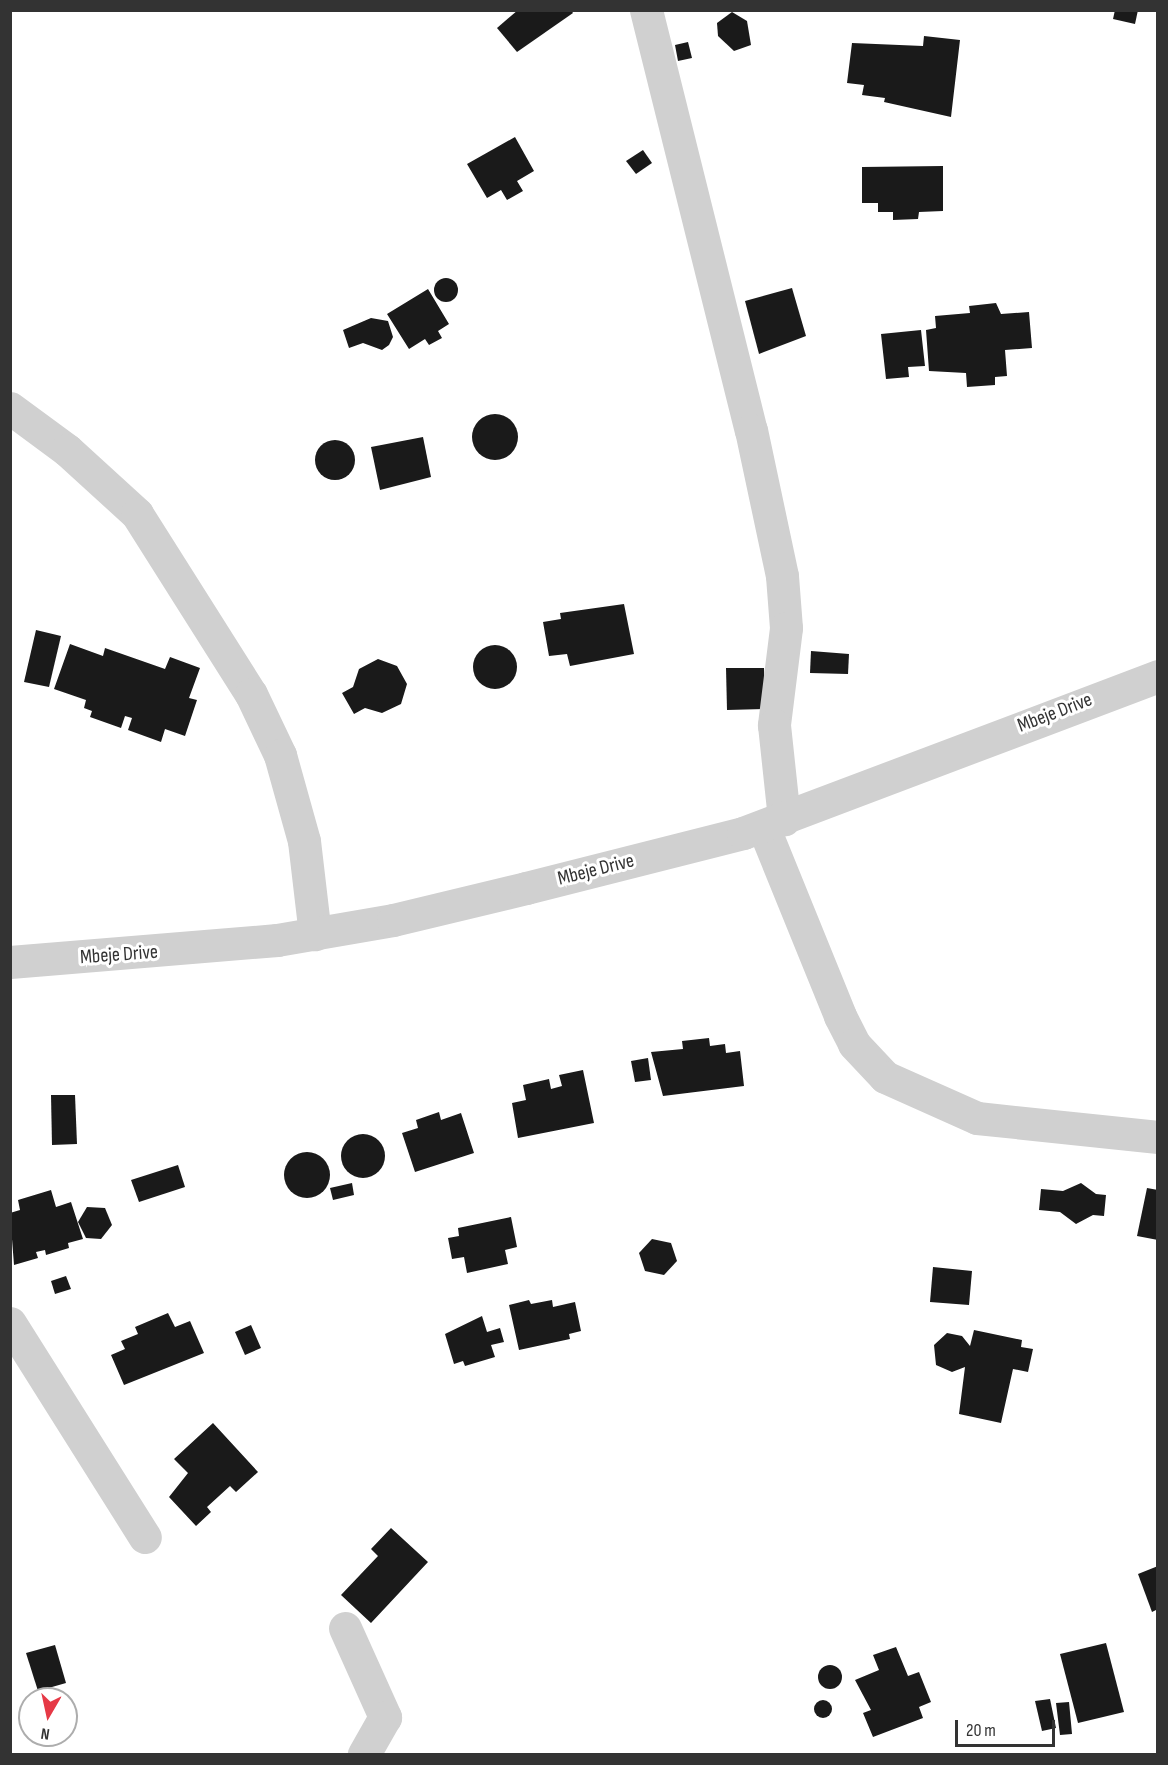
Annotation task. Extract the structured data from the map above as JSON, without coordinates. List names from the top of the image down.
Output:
{
  "streets": {
    "street": ["Mbeje Drive"]
  },
  "scale_bar": "20 m",
  "north": "bottom"
}
